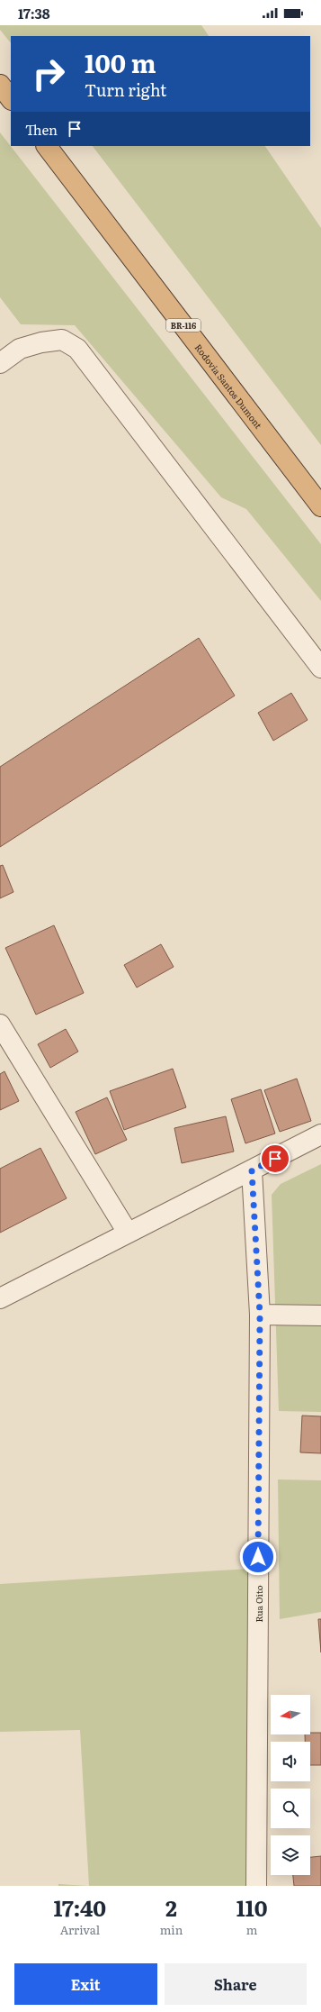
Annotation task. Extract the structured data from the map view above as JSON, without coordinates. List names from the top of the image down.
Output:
{
  "streets": {
    "highway": ["BR-116", "Rodovia Santos Dumont"],
    "street": ["Rua Oito"]
  },
  "north": "left",
  "page": {
    "status": "17:38",
    "turn": ["100 m", "Turn right"],
    "then": "Then",
    "eta": [
      "17:40",
      "Arrival",
      "2",
      "min",
      "110",
      "m"
    ],
    "buttons": ["Exit", "Share"]
  }
}
